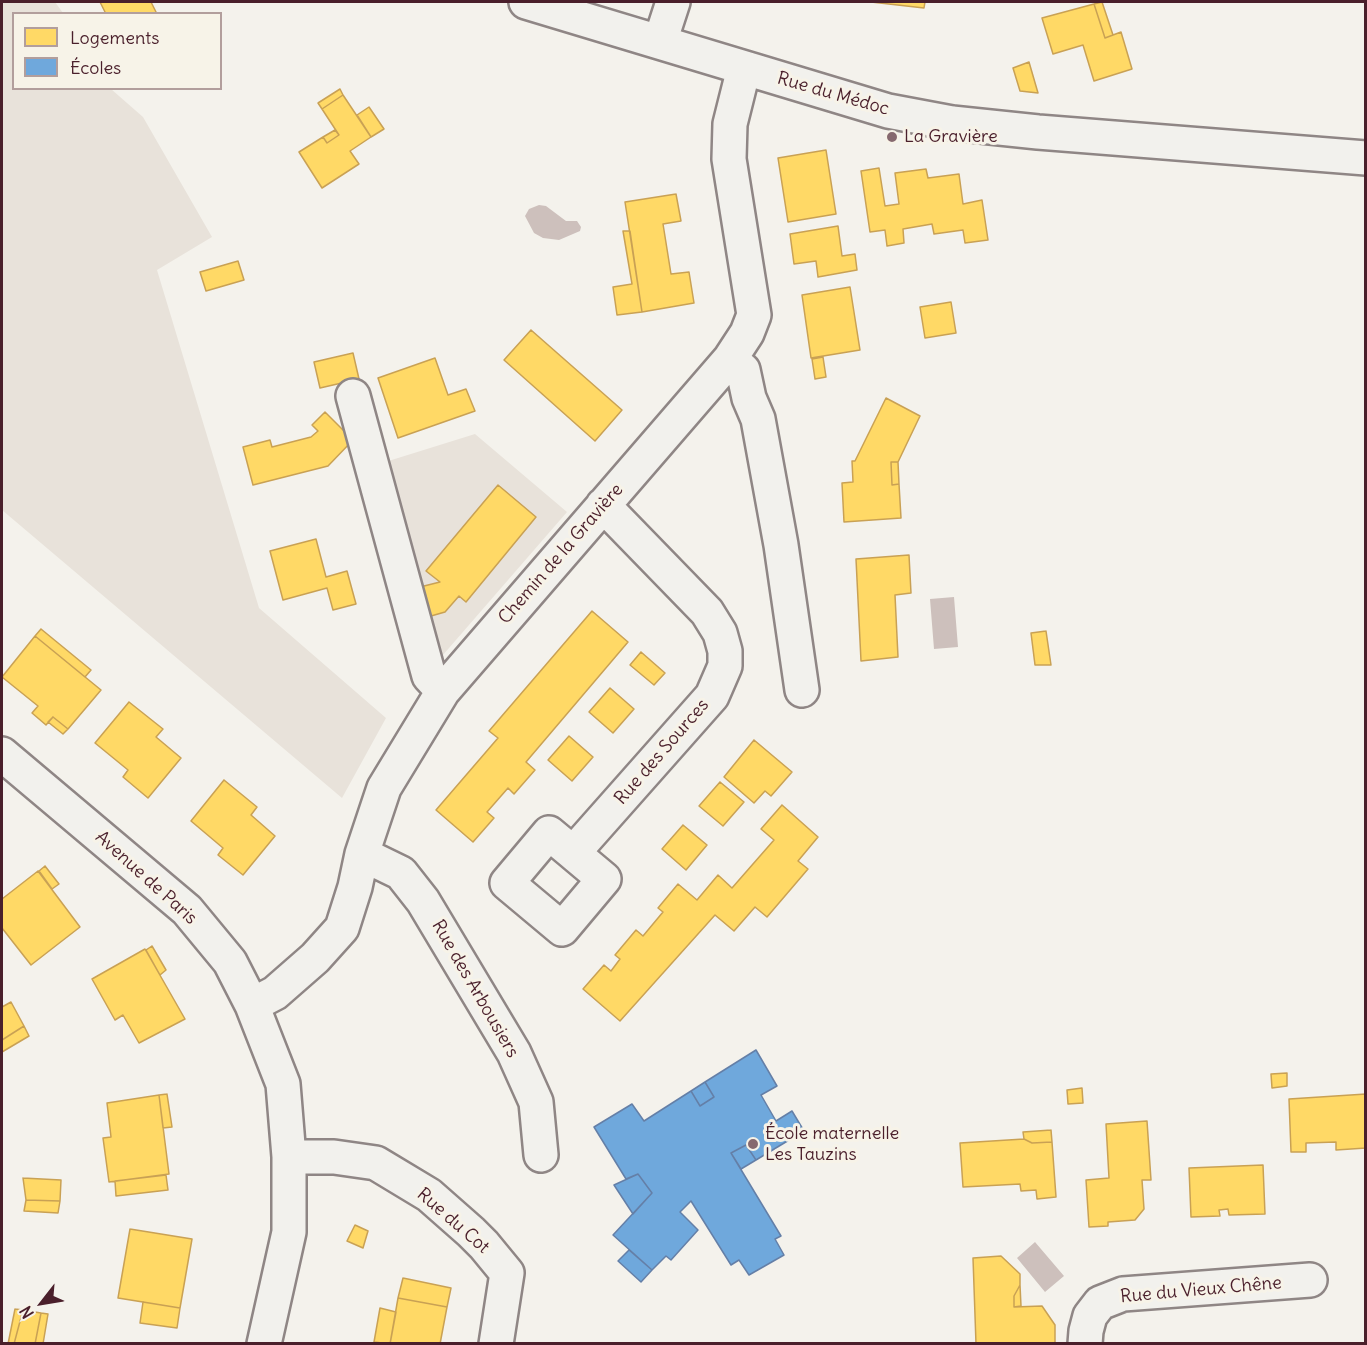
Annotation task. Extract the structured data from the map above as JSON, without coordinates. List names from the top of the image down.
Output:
{
  "streets": {
    "street": [
      "Rue du Médoc",
      "Chemin de la Gravière",
      "Rue des Sources",
      "Avenue de Paris",
      "Rue des Arbousiers",
      "Rue du Cot",
      "Rue du Vieux Chêne"
    ]
  },
  "crossings": [
    ["Rue du Médoc", "Chemin de la Gravière"],
    ["Chemin de la Gravière", "Rue des Sources"],
    ["Chemin de la Gravière", "Avenue de Paris"],
    ["Chemin de la Gravière", "Rue des Arbousiers"],
    ["Avenue de Paris", "Rue du Cot"]
  ],
  "places": ["La Gravière", "École maternelle Les Tauzins"],
  "legend": ["Logements", "Écoles"],
  "north": "bottom left"
}
